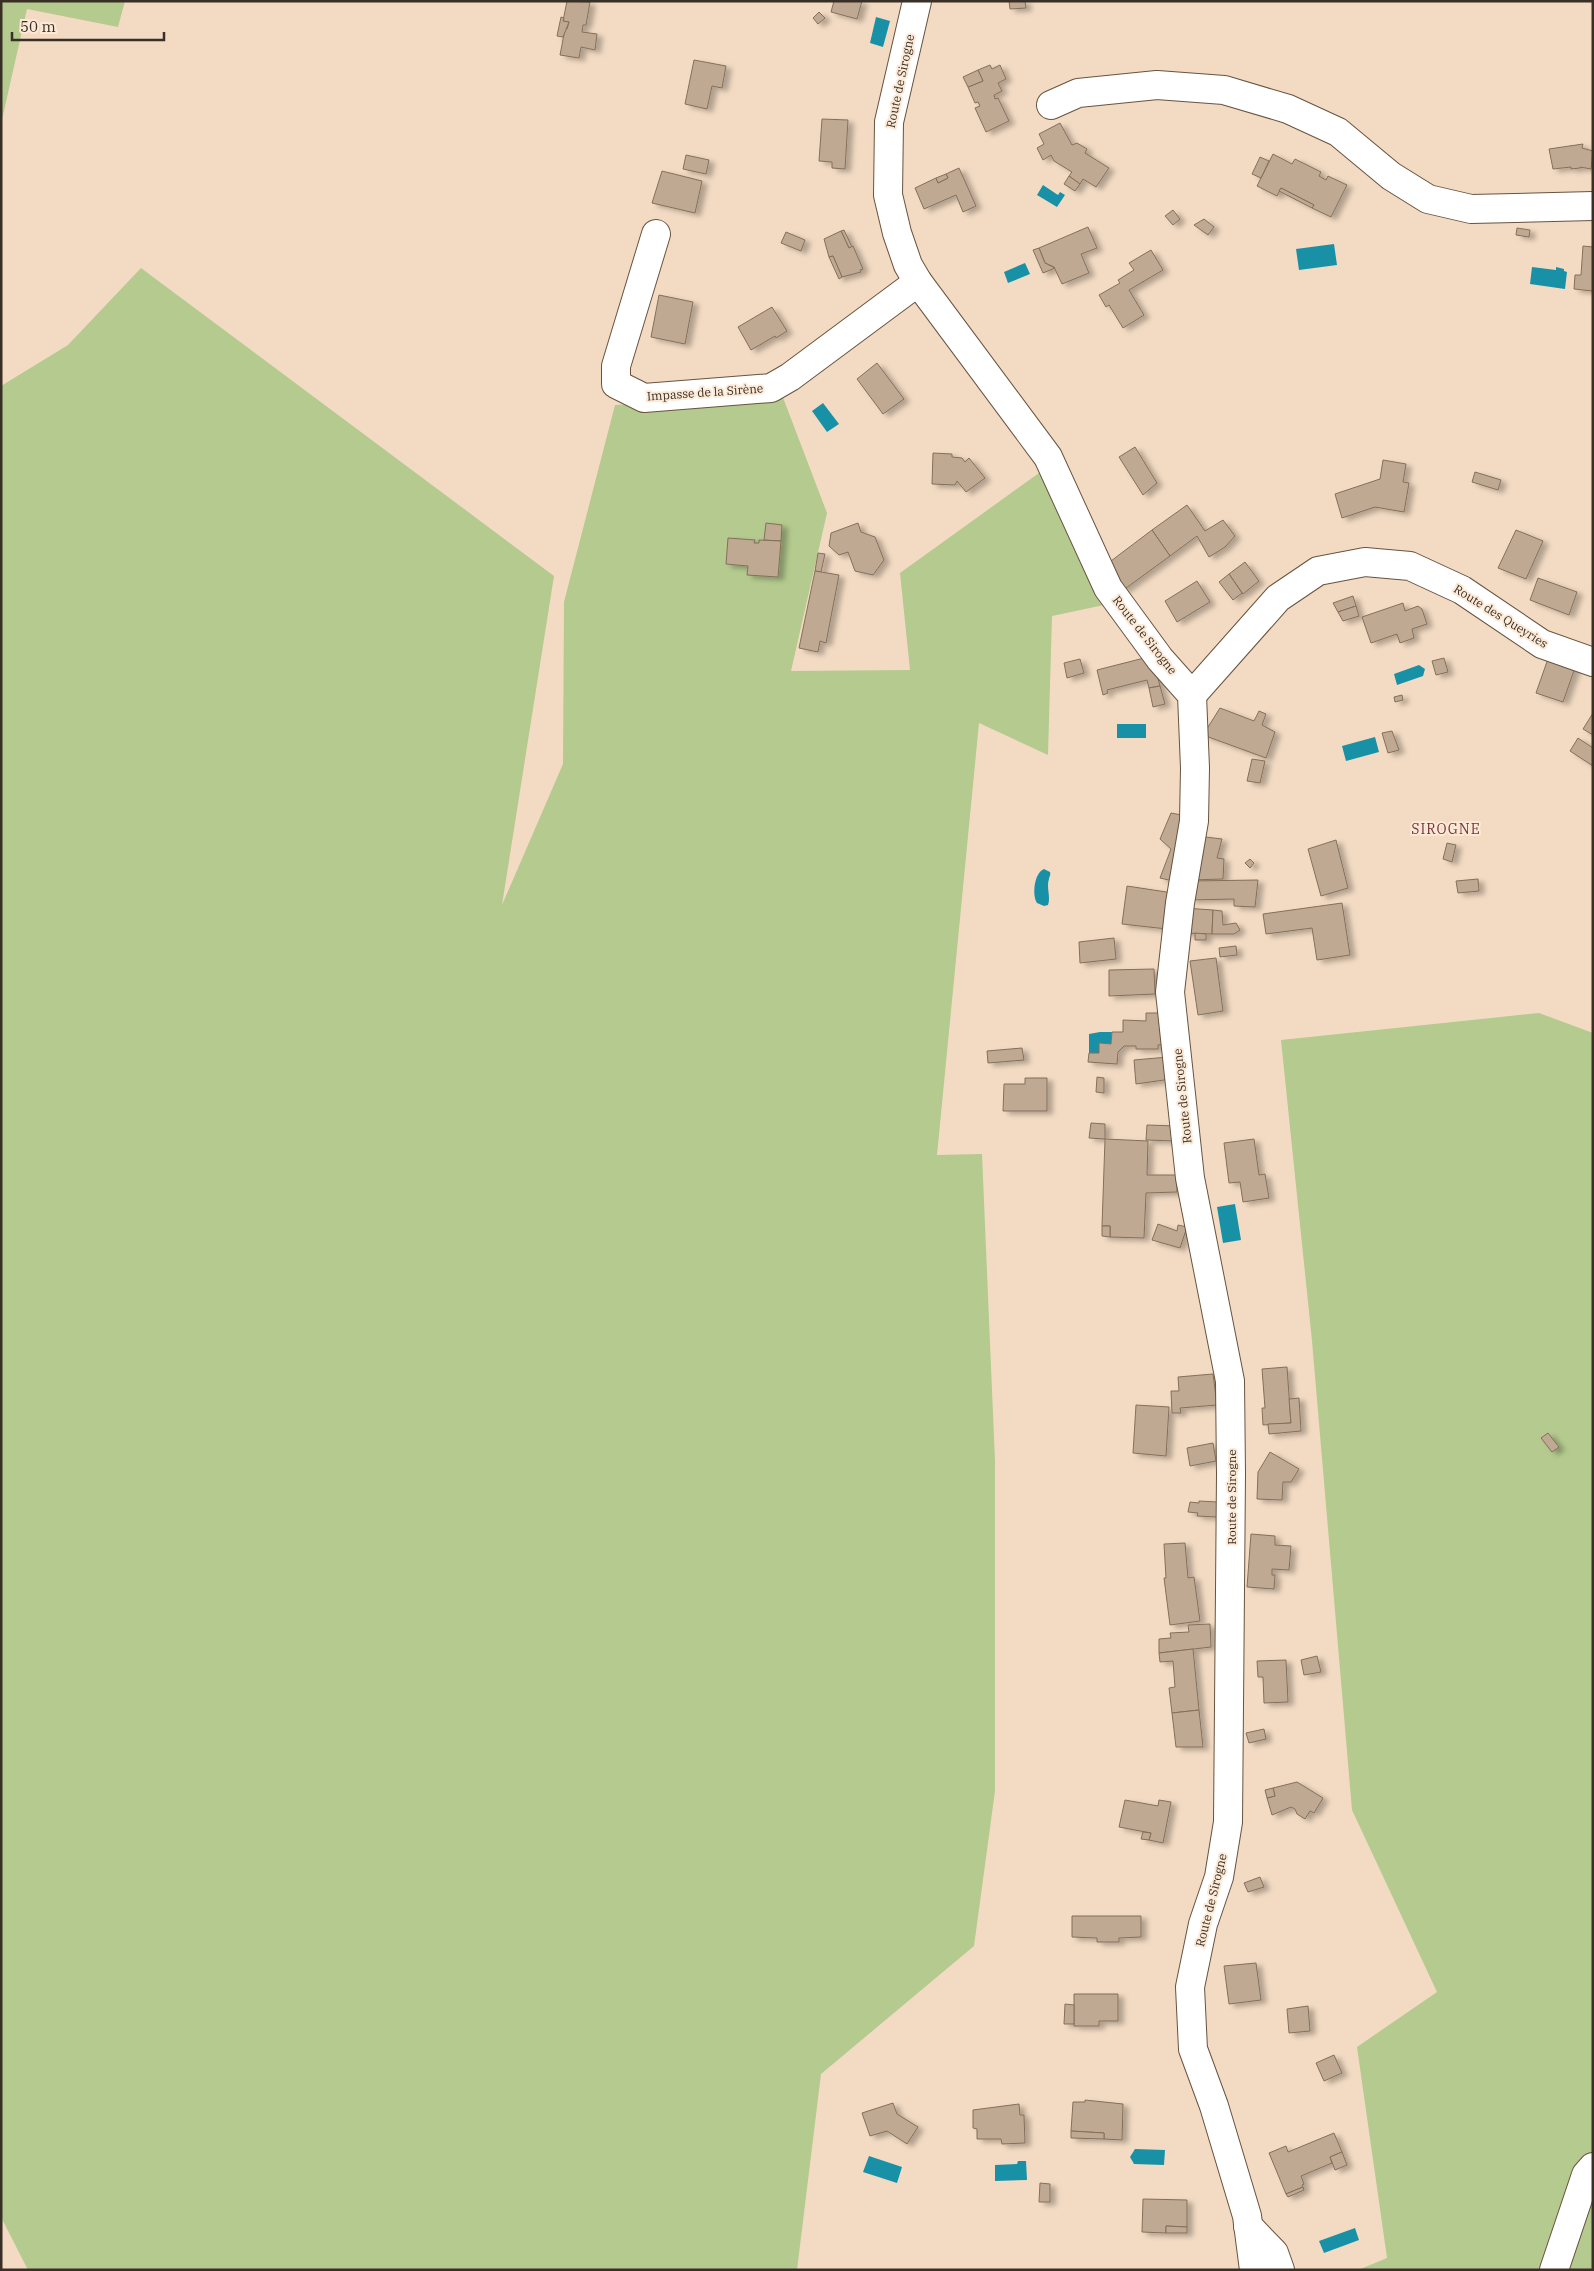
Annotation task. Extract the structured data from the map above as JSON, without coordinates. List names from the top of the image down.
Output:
{
  "streets": {
    "street": ["Route de Sirogne", "Impasse de la Sirène", "Route des Queyries"]
  },
  "crossings": [
    ["Route de Sirogne", "Impasse de la Sirène"],
    ["Route de Sirogne", "Route des Queyries"]
  ],
  "districts": ["SIROGNE"],
  "scale_bar": "50 m"
}
